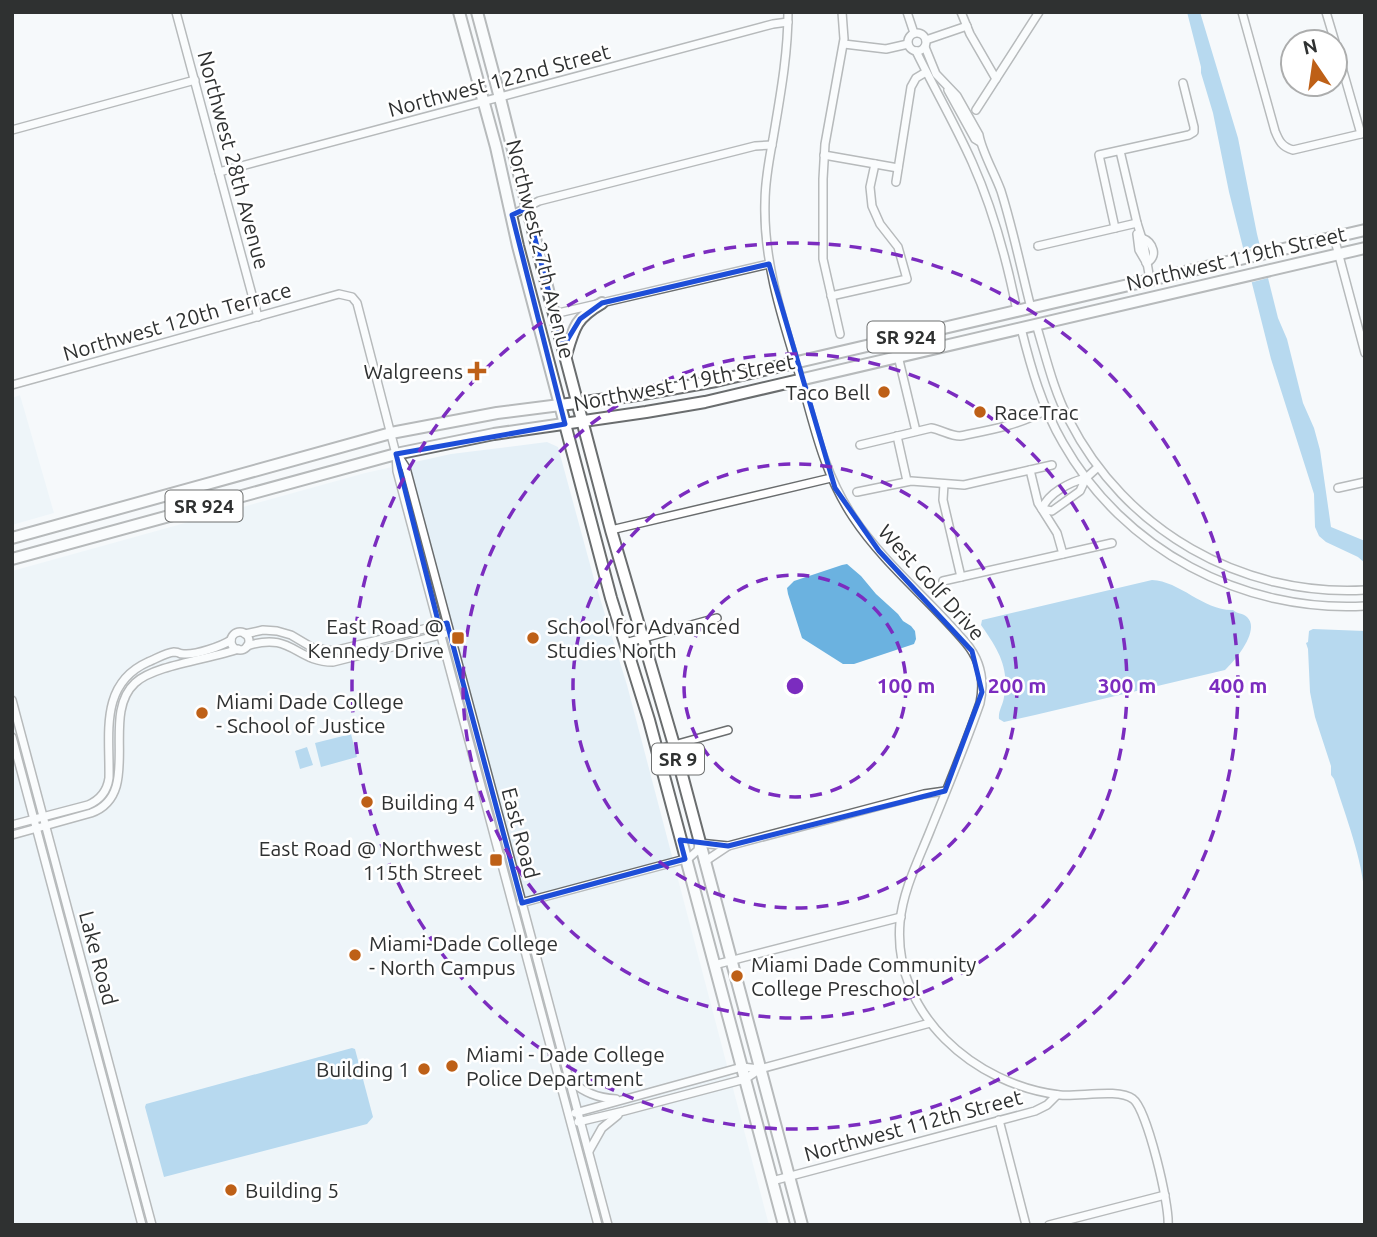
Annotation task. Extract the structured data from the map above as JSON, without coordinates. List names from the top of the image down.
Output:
{
  "streets": {
    "main road": [
      "Northwest 27th Avenue",
      "Northwest 119th Street",
      "SR 924",
      "SR 9"
    ],
    "street": [
      "Northwest 122nd Street",
      "Northwest 28th Avenue",
      "Northwest 120th Terrace",
      "West Golf Drive",
      "East Road",
      "Lake Road",
      "Northwest 112th Street"
    ]
  },
  "crossings": [
    ["Northwest 122nd Street", "Northwest 28th Avenue"],
    ["Northwest 122nd Street", "Northwest 27th Avenue"],
    ["Northwest 122nd Street", "West Golf Drive"],
    ["Northwest 28th Avenue", "Northwest 120th Terrace"],
    ["Northwest 27th Avenue", "Northwest 119th Street"],
    ["Northwest 27th Avenue", "Northwest 112th Street"],
    ["Northwest 119th Street", "West Golf Drive"],
    ["Northwest 119th Street", "East Road"],
    ["Northwest 120th Terrace", "East Road"],
    ["West Golf Drive", "Northwest 112th Street"]
  ],
  "places": {
    "health": ["Walgreens"],
    "other": [
      "Taco Bell",
      "RaceTrac",
      "School for Advanced Studies North",
      "Miami Dade College - School of Justice",
      "Building 4",
      "Miami-Dade College - North Campus",
      "Miami Dade Community College Preschool",
      "Miami - Dade College Police Department",
      "Building 1",
      "Building 5"
    ],
    "transit": ["East Road @ Kennedy Drive", "East Road @ Northwest 115th Street"]
  },
  "north": "top",
  "rings": [
    "100 m",
    "200 m",
    "300 m",
    "400 m"
  ]
}
